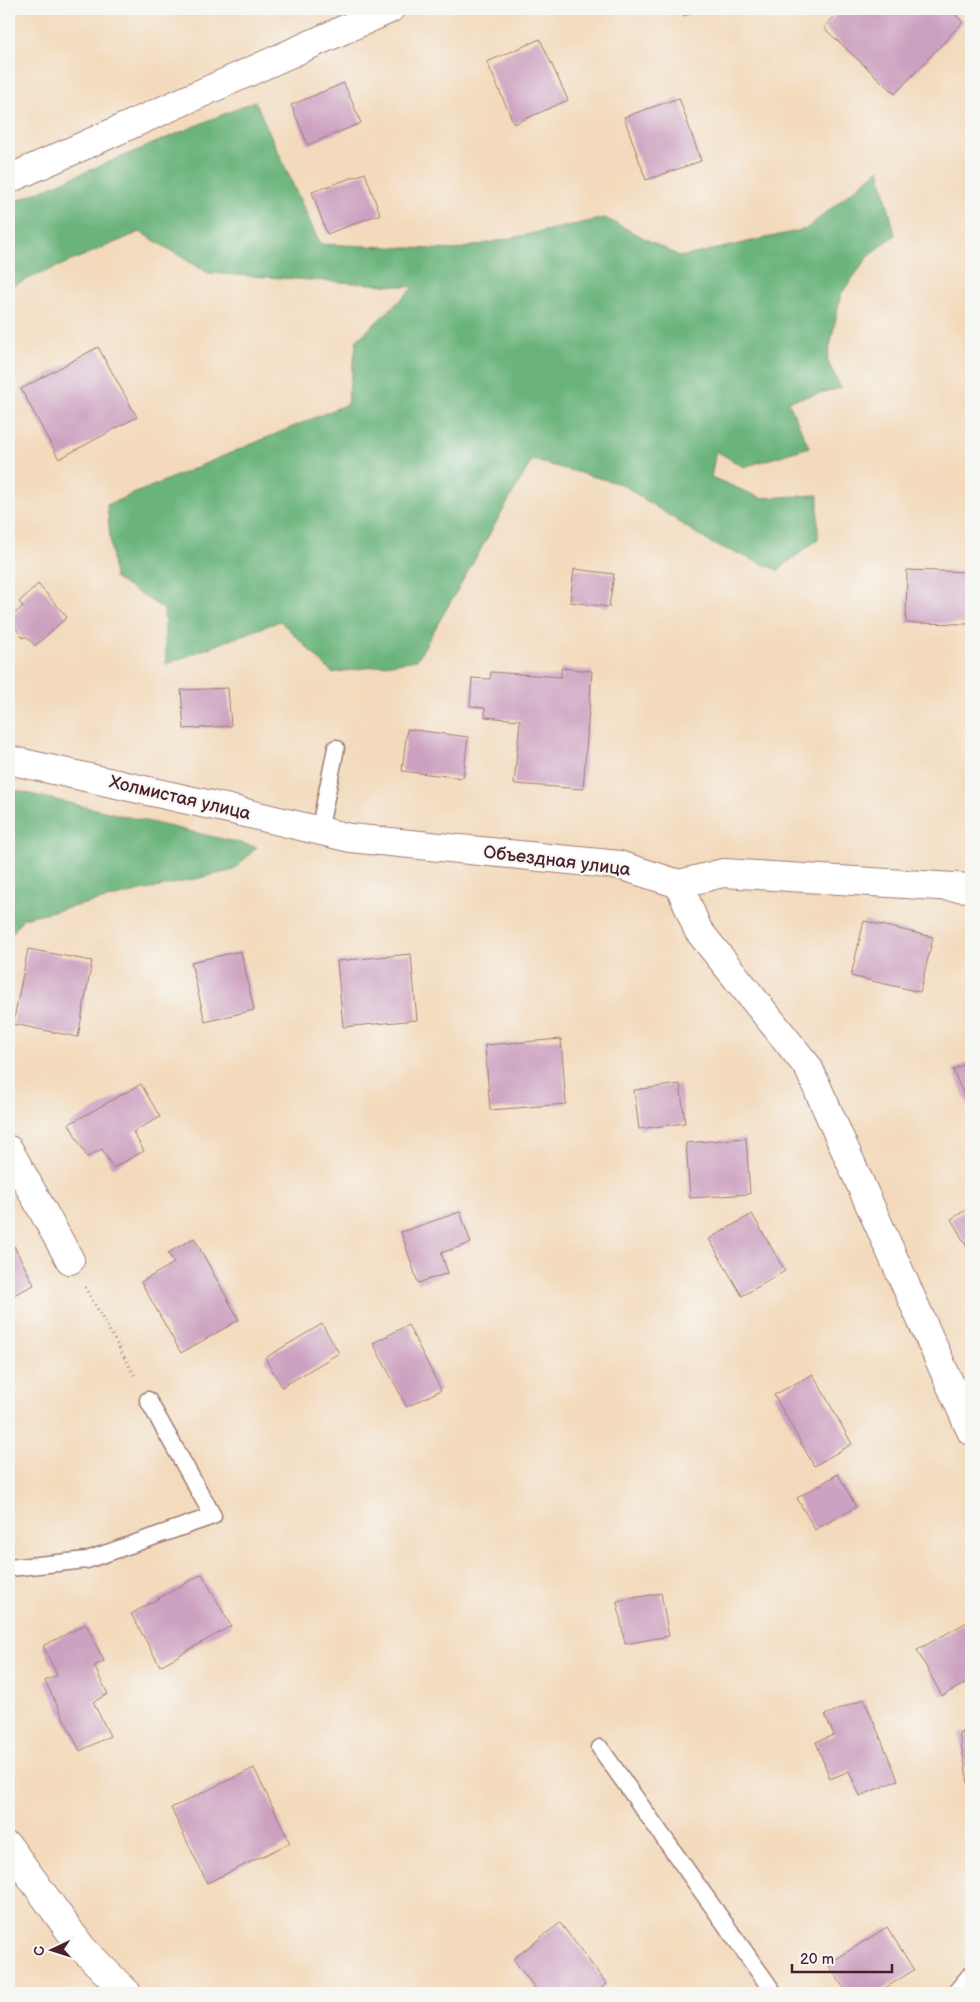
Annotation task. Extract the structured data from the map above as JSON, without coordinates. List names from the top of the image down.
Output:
{
  "streets": {
    "street": ["Холмистая улица", "Объездная улица"]
  },
  "crossings": [
    ["Холмистая улица", "Объездная улица"]
  ],
  "scale_bar": "20 m",
  "north": "left"
}
